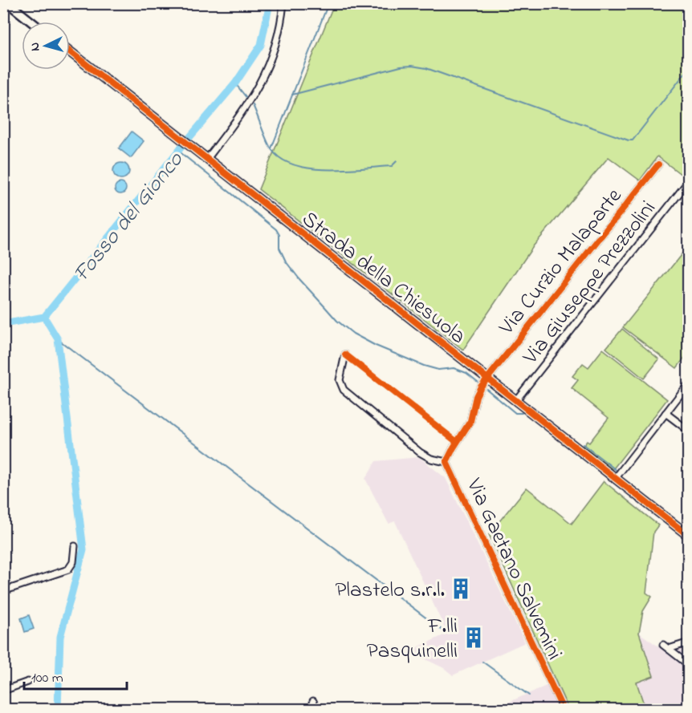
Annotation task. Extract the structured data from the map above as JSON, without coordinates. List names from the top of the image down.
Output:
{
  "streets": {
    "street": [
      "Via Curzio Malaparte",
      "Strada della Chiesuola",
      "Via Giuseppe Prezzolini",
      "Via Gaetano Salvemini"
    ]
  },
  "crossings": [
    ["Via Curzio Malaparte", "Strada della Chiesuola"],
    ["Via Curzio Malaparte", "Via Gaetano Salvemini"],
    ["Strada della Chiesuola", "Via Giuseppe Prezzolini"],
    ["Strada della Chiesuola", "Via Gaetano Salvemini"]
  ],
  "water": ["Fosso del Gionco"],
  "places": {
    "building": ["Plastelo s.r.l.", "F.lli Pasquinelli"]
  },
  "scale_bar": "100 m",
  "north": "left"
}
